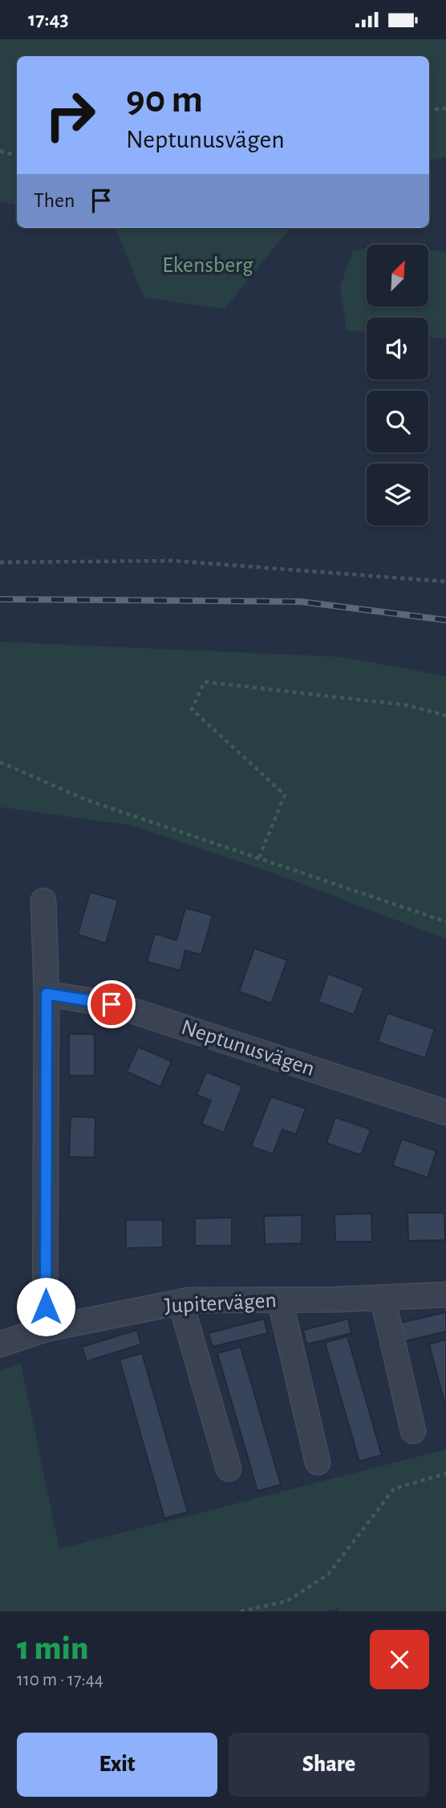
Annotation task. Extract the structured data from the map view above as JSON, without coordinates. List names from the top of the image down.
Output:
{
  "streets": {
    "street": ["Neptunusvägen", "Jupitervägen"]
  },
  "parks": ["Ekensberg"],
  "north": "top right",
  "page": {
    "status": "17:43",
    "turn": ["90 m", "Neptunusvägen"],
    "then": "Then",
    "heading": ["1 min", "110 m · 17:44"],
    "buttons": ["Exit", "Share"]
  }
}
